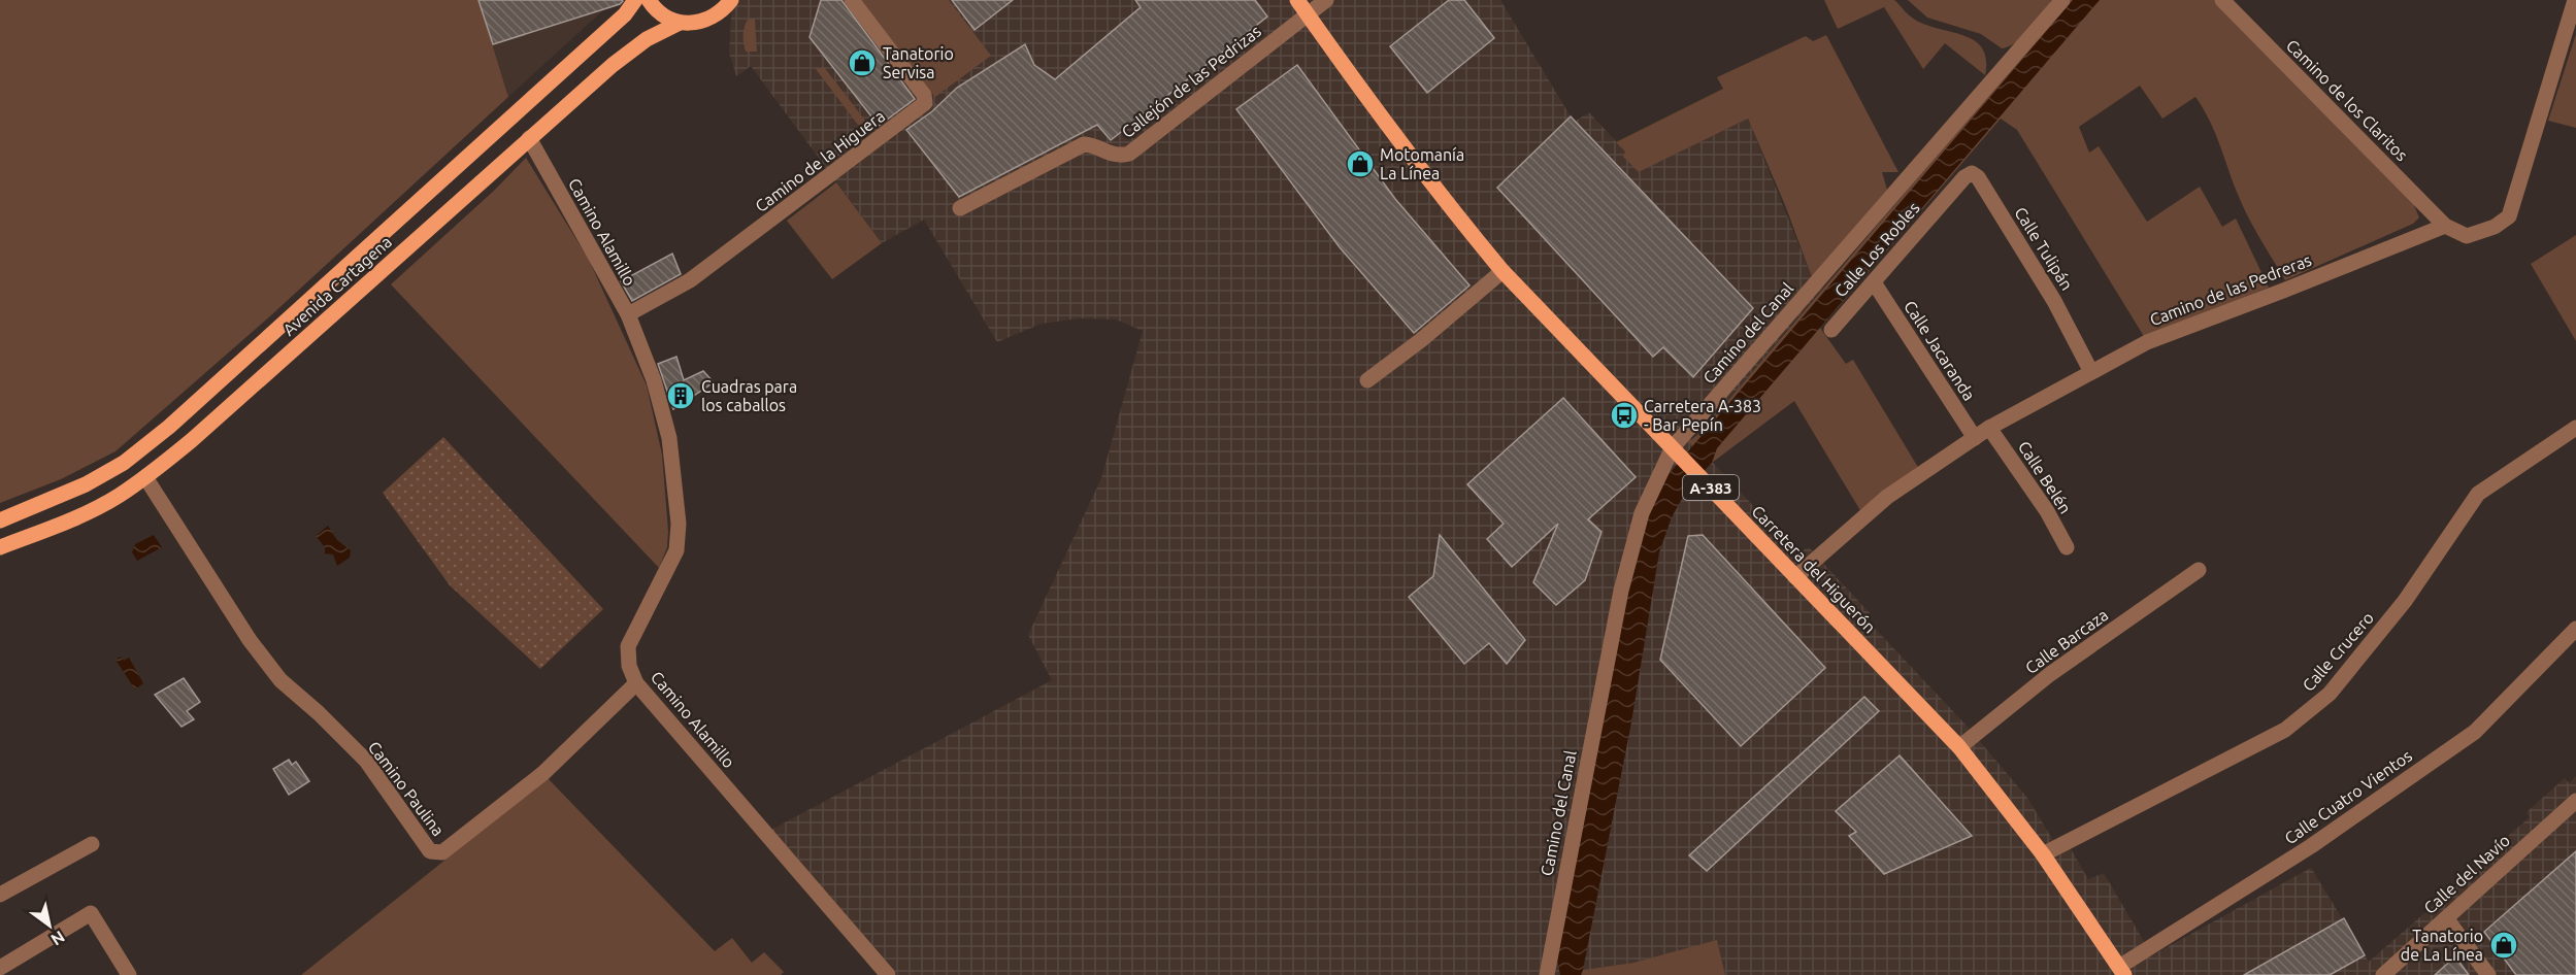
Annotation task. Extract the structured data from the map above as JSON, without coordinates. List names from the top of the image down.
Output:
{
  "streets": {
    "main road": ["Avenida Cartagena", "A-383", "Carretera del Higuerón"],
    "street": [
      "Callejón de las Pedrizas",
      "Camino de los Claritos",
      "Camino de la Higuera",
      "Camino Alamillo",
      "Calle Tulipán",
      "Calle Los Robles",
      "Camino de las Pedreras",
      "Camino del Canal",
      "Calle Jacaranda",
      "Calle Belén",
      "Calle Barcaza",
      "Calle Crucero",
      "Camino Paulina",
      "Calle Cuatro Vientos",
      "Calle del Navío"
    ]
  },
  "crossings": [
    ["Callejón de las Pedrizas", "Carretera del Higuerón"],
    ["Camino de los Claritos", "Camino de las Pedreras"],
    ["Camino de la Higuera", "Camino Alamillo"],
    ["Camino Alamillo", "Avenida Cartagena"],
    ["Camino Alamillo", "Camino Paulina"],
    ["Calle Tulipán", "Calle Los Robles"],
    ["Calle Tulipán", "Camino de las Pedreras"],
    ["Calle Los Robles", "Calle Jacaranda"],
    ["Avenida Cartagena", "Camino Paulina"],
    ["Camino de las Pedreras", "Calle Jacaranda"],
    ["Camino de las Pedreras", "Calle Belén"],
    ["Camino de las Pedreras", "Carretera del Higuerón"],
    ["Camino del Canal", "Carretera del Higuerón"],
    ["Carretera del Higuerón", "Calle Barcaza"],
    ["Carretera del Higuerón", "Calle Crucero"],
    ["Carretera del Higuerón", "Calle Cuatro Vientos"]
  ],
  "places": {
    "shop": ["Tanatorio Servisa", "Motomanía La Línea", "Tanatorio de La Línea"],
    "building": ["Cuadras para los caballos"],
    "bus stop": ["Carretera A-383 - Bar Pepín"]
  },
  "north": "bottom right"
}
